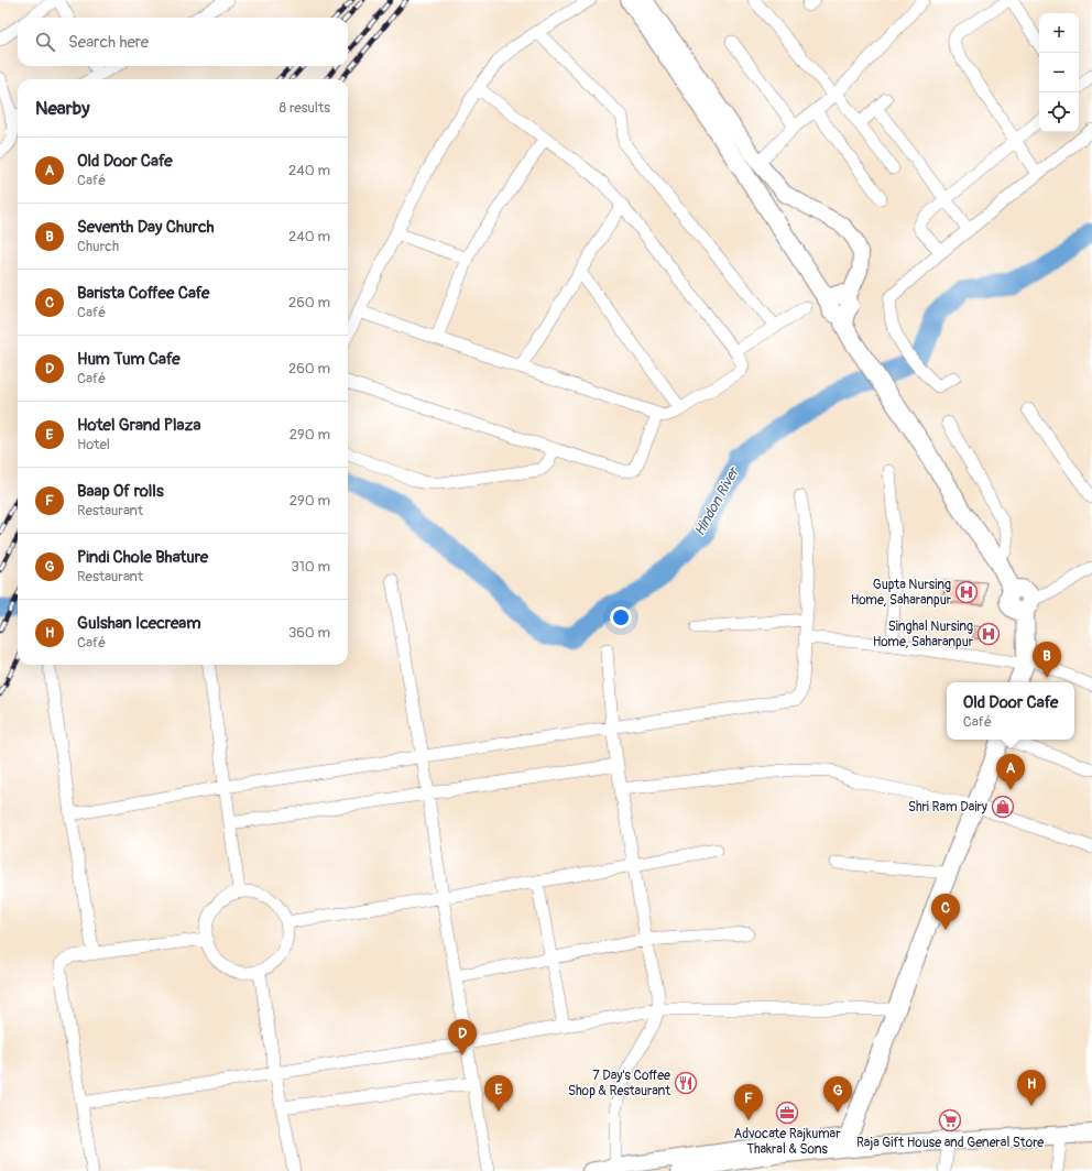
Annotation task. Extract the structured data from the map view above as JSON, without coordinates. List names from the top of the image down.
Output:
{
  "water": ["Hindon River"],
  "places": {
    "hospital": ["Gupta Nursing Home, Saharanpur", "Singhal Nursing Home, Saharanpur"],
    "shop": ["Shri Ram Dairy"],
    "restaurant": ["7 Day's Coffee Shop & Restaurant"],
    "office": ["Advocate Rajkumar Thakral & Sons"],
    "supermarket": ["Raja Gift House and General Store"]
  },
  "page": {
    "map_buttons": ["+", "−"],
    "search": "Search here",
    "heading": ["Nearby", "8 results"],
    "list": [
      {
        "mark": "A",
        "name": "Old Door Cafe",
        "note": "Café",
        "value": "240 m"
      },
      {
        "mark": "B",
        "name": "Seventh Day Church",
        "note": "Church",
        "value": "240 m"
      },
      {
        "mark": "C",
        "name": "Barista Coffee Cafe",
        "note": "Café",
        "value": "260 m"
      },
      {
        "mark": "D",
        "name": "Hum Tum Cafe",
        "note": "Café",
        "value": "260 m"
      },
      {
        "mark": "E",
        "name": "Hotel Grand Plaza",
        "note": "Hotel",
        "value": "290 m"
      },
      {
        "mark": "F",
        "name": "Baap Of rolls",
        "note": "Restaurant",
        "value": "290 m"
      },
      {
        "mark": "G",
        "name": "Pindi Chole Bhature",
        "note": "Restaurant",
        "value": "310 m"
      },
      {
        "mark": "H",
        "name": "Gulshan Icecream",
        "note": "Café",
        "value": "360 m"
      }
    ],
    "pins": [
      "B",
      "A",
      "C",
      "D",
      "H",
      "E",
      "G",
      "F"
    ],
    "popup": ["Old Door Cafe", "Café"]
  }
}
